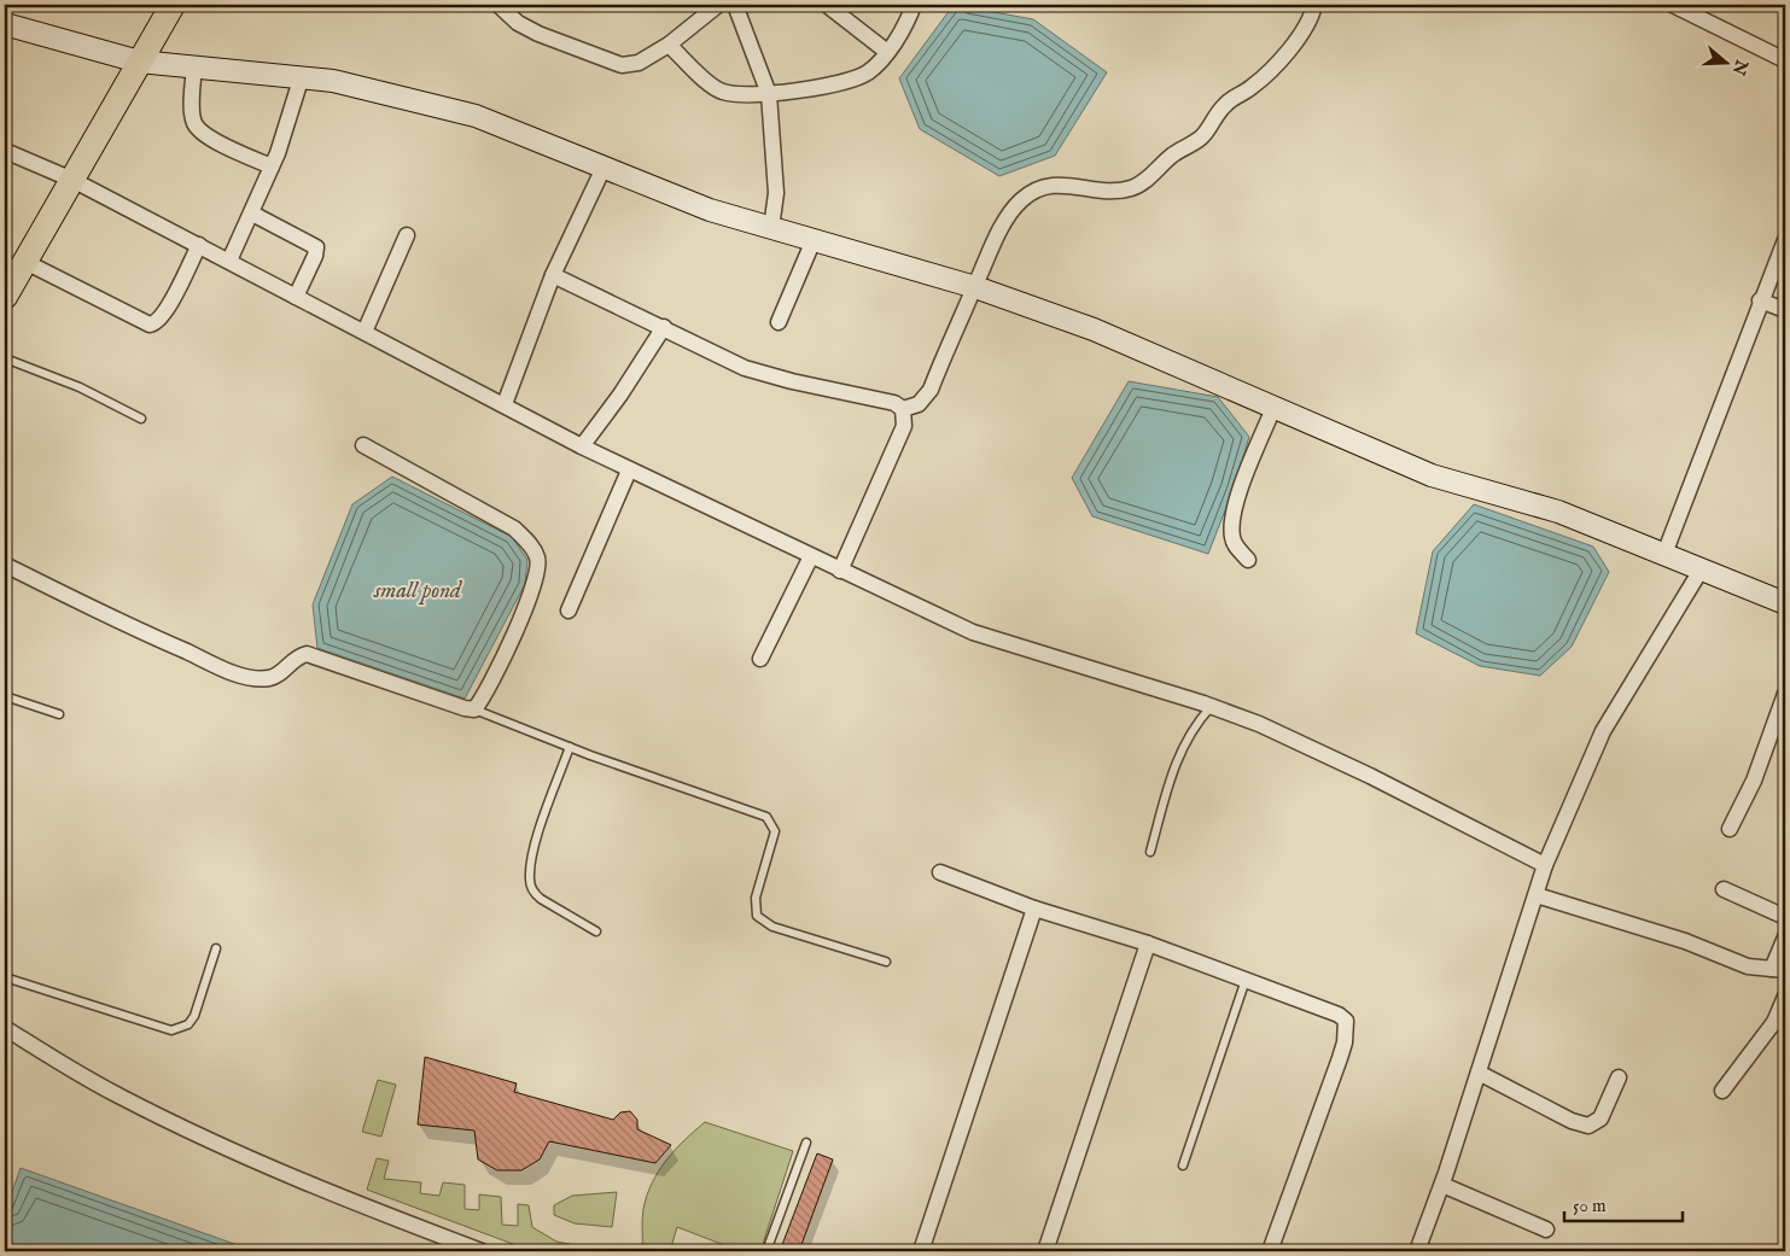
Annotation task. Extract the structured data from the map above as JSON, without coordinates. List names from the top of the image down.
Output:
{
  "water": ["small pond"],
  "scale_bar": "50 m",
  "north": "right"
}
